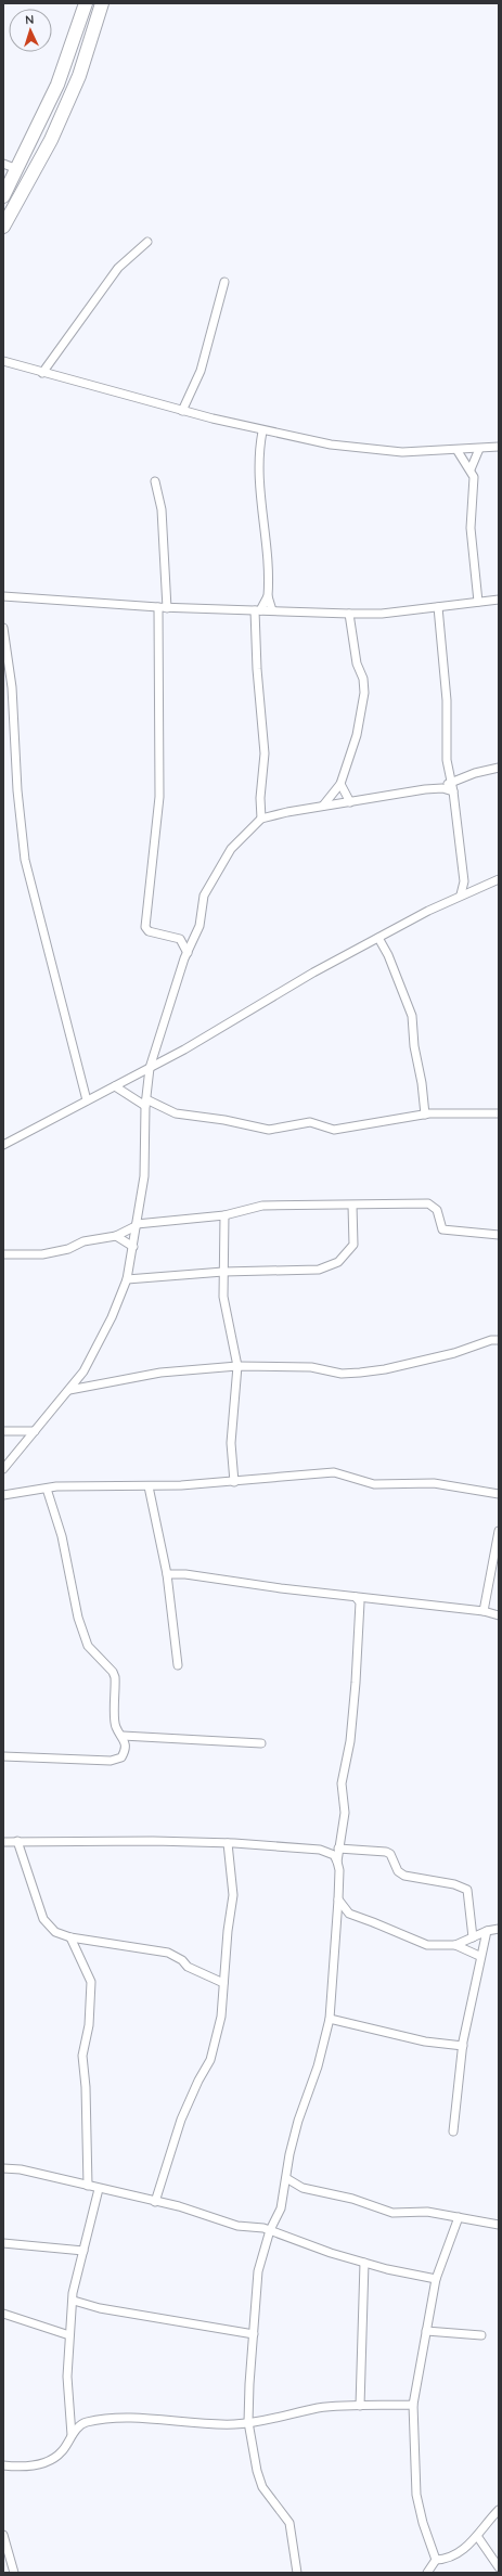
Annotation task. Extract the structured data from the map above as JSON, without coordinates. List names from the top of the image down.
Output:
{
  "north": "top"
}
